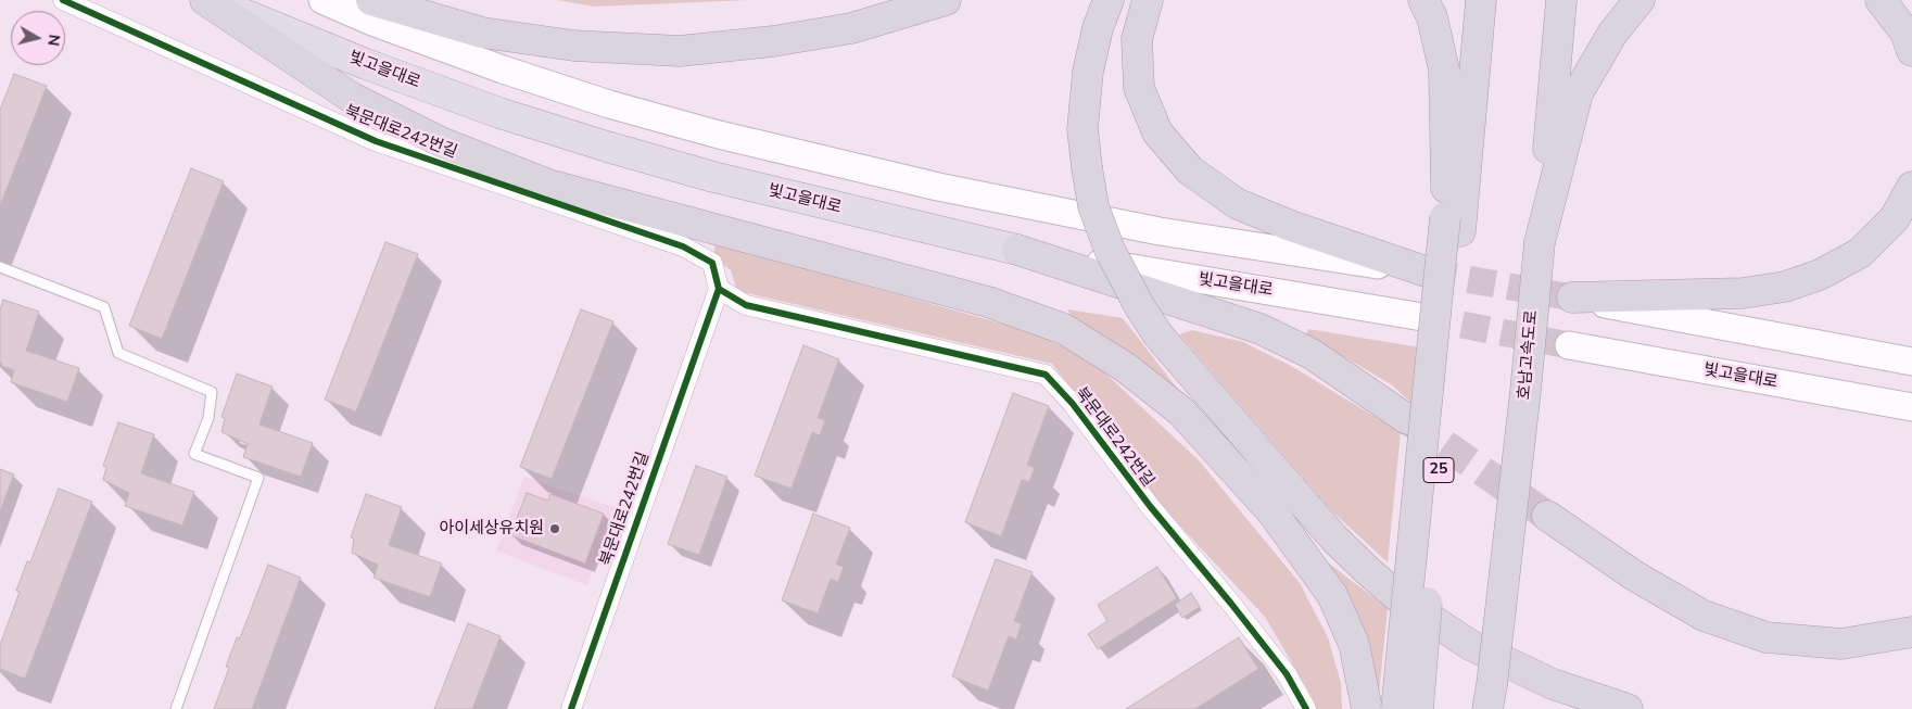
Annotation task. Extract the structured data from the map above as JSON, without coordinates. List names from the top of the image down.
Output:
{
  "streets": {
    "highway": ["빛고을대로", "호남고속도로", "25"],
    "street": ["북문대로242번길"]
  },
  "places": ["아이세상유치원"],
  "north": "right"
}
